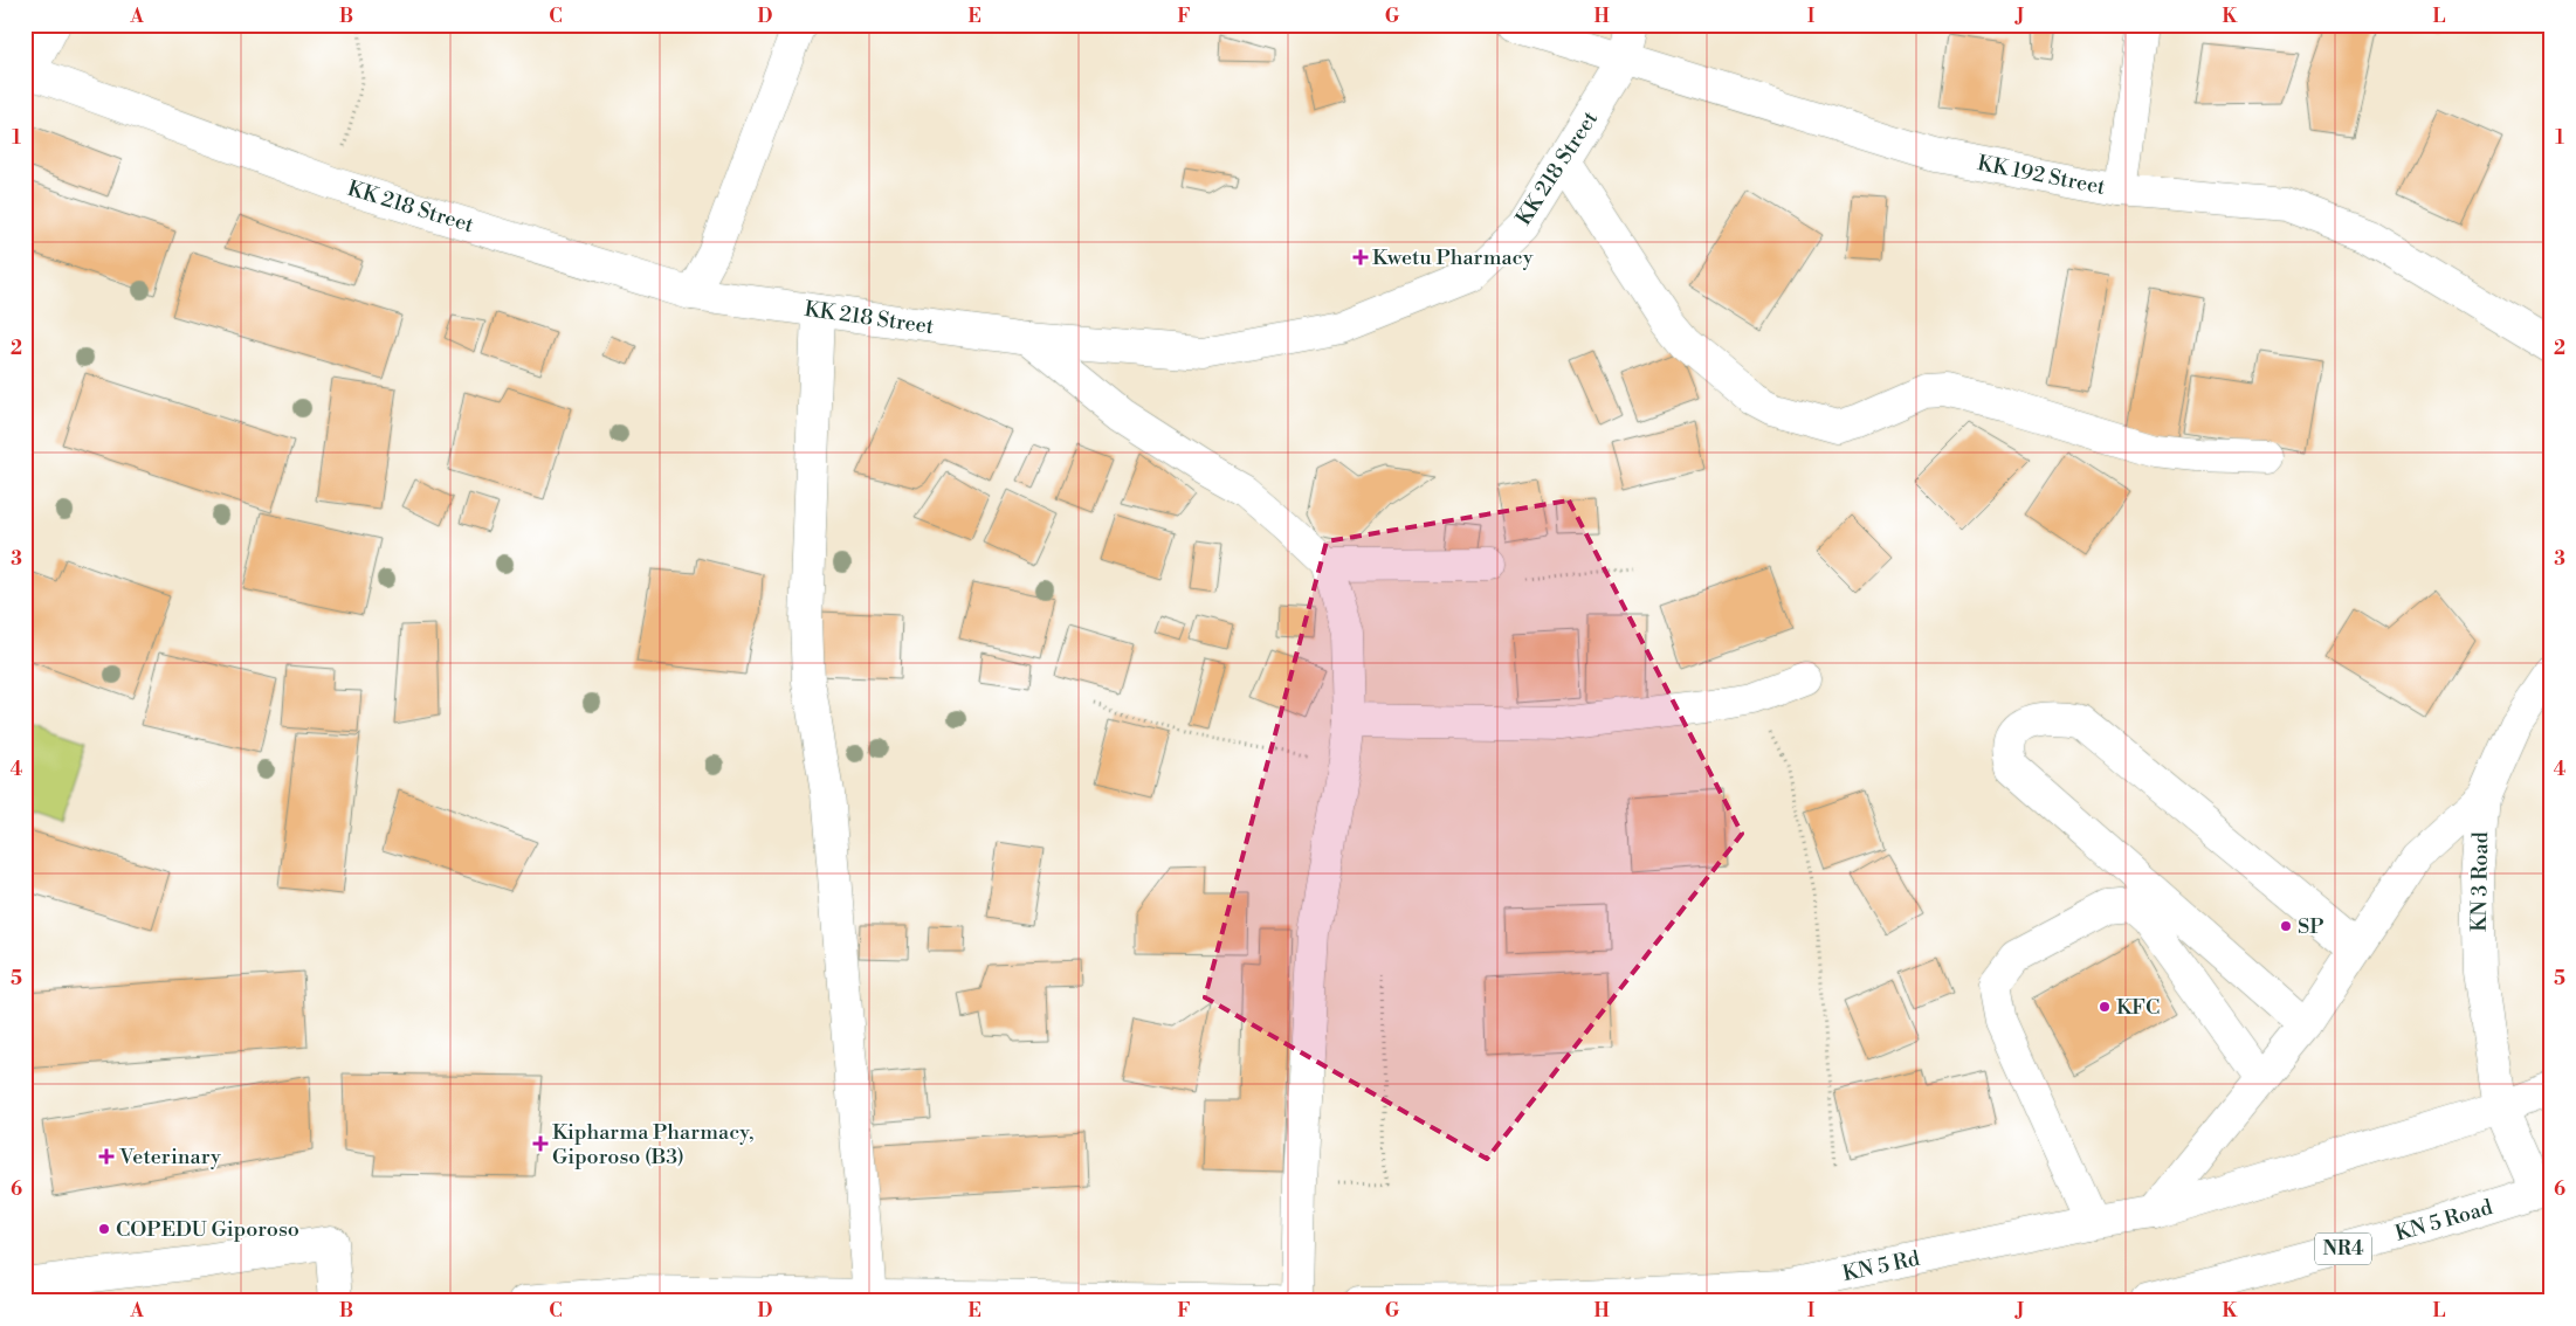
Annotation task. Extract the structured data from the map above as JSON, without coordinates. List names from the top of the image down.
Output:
{
  "streets": {
    "main road": [
      "KK 218 Street",
      "KK 192 Street",
      "KN 3 Road",
      "KN 5 Road",
      "NR4",
      "KN 5 Rd"
    ]
  },
  "crossings": [
    ["KK 218 Street", "KK 192 Street"],
    ["KN 3 Road", "NR4"],
    ["KN 5 Road", "NR4"]
  ],
  "places": {
    "health": ["Kwetu Pharmacy", "Kipharma Pharmacy, Giporoso (B3)", "Veterinary"],
    "other": ["SP", "KFC", "COPEDU Giporoso"]
  },
  "grid": {
    "columns": [
      "A",
      "B",
      "C",
      "D",
      "E",
      "F",
      "G",
      "H",
      "I",
      "J",
      "K",
      "L"
    ],
    "rows": [
      "1",
      "2",
      "3",
      "4",
      "5",
      "6"
    ]
  }
}
